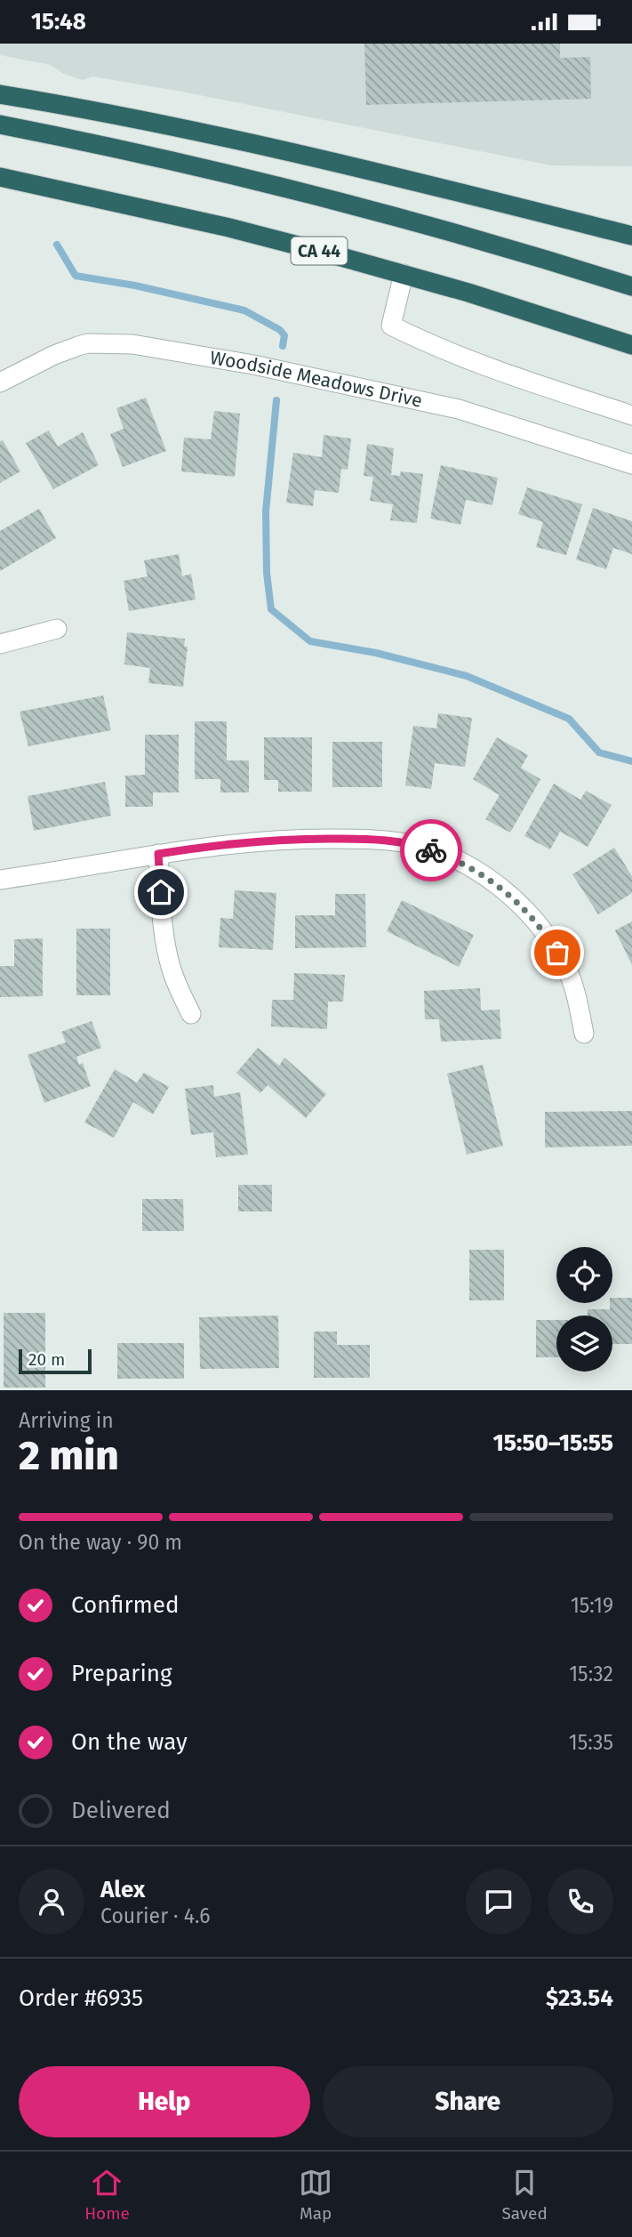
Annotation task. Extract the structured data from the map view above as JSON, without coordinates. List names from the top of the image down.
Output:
{
  "streets": {
    "highway": ["CA 44"],
    "street": ["Woodside Meadows Drive"]
  },
  "scale_bar": "20 m",
  "page": {
    "status": "15:48",
    "scale": "20 m",
    "heading": ["2 min", "Arriving in", "15:50–15:55"],
    "panel": [
      "Alex",
      "Courier · 4.6",
      "Order #6935",
      "$23.54"
    ],
    "bar": "On the way · 90 m",
    "list": [
      ["Confirmed", "15:19"],
      ["Preparing", "15:32"],
      ["On the way", "15:35"],
      "Delivered"
    ],
    "buttons": ["Help", "Share"],
    "tabs": ["Home", "Map", "Saved"]
  }
}
